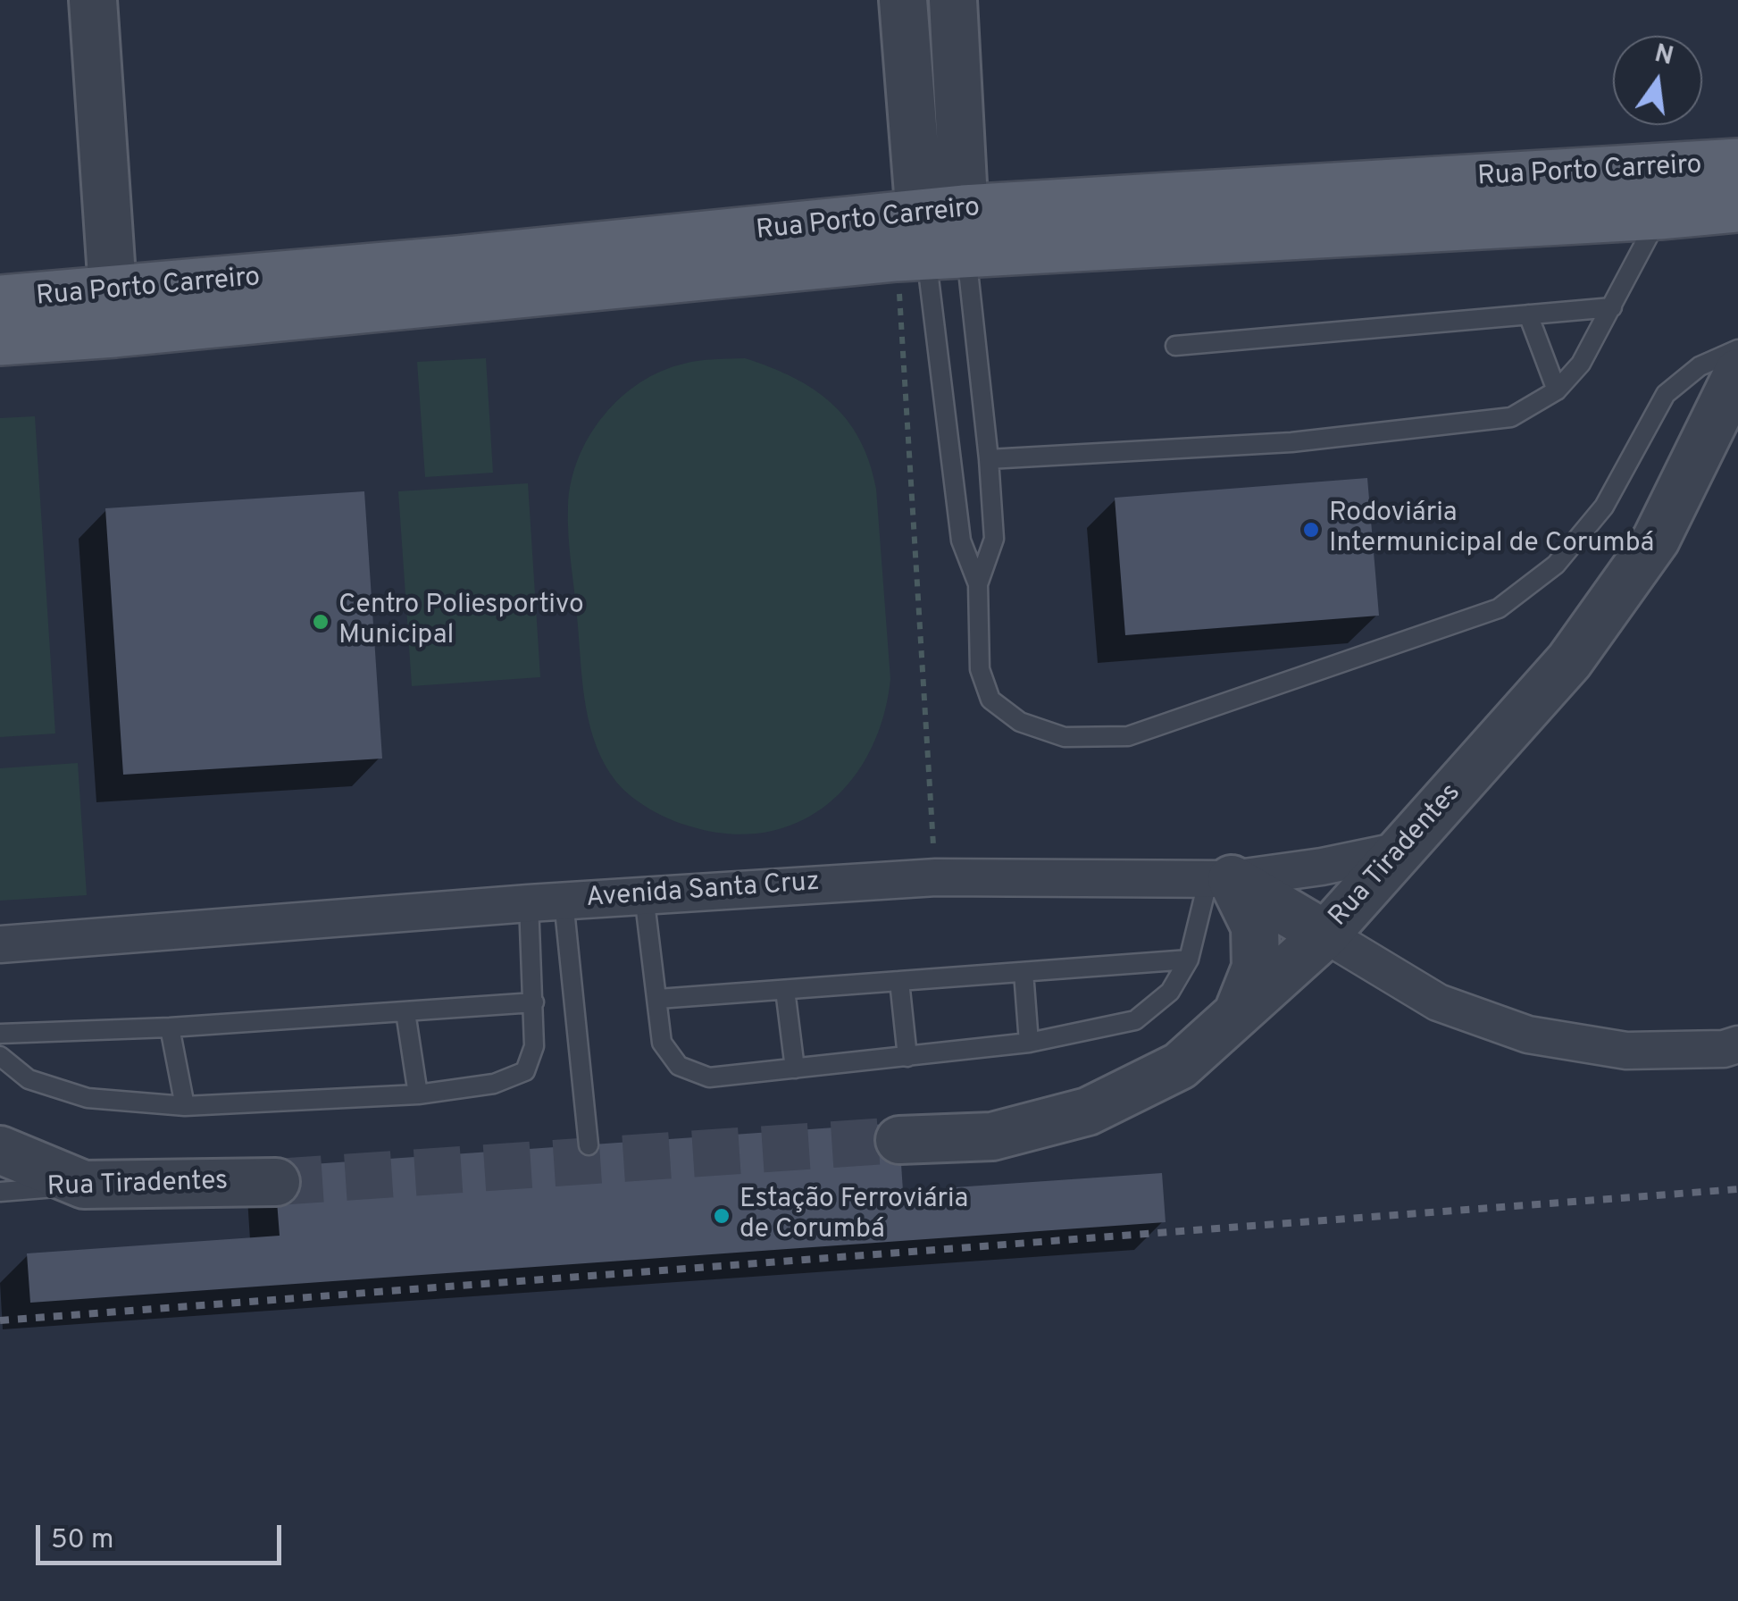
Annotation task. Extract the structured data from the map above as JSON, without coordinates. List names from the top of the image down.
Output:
{
  "streets": {
    "main road": ["Rua Porto Carreiro"],
    "street": ["Rua Tiradentes", "Avenida Santa Cruz"]
  },
  "crossings": [
    ["Rua Tiradentes", "Avenida Santa Cruz"]
  ],
  "places": ["Rodoviária Intermunicipal de Corumbá", "Centro Poliesportivo Municipal", "Estação Ferroviária de Corumbá"],
  "scale_bar": "50 m",
  "north": "top"
}
